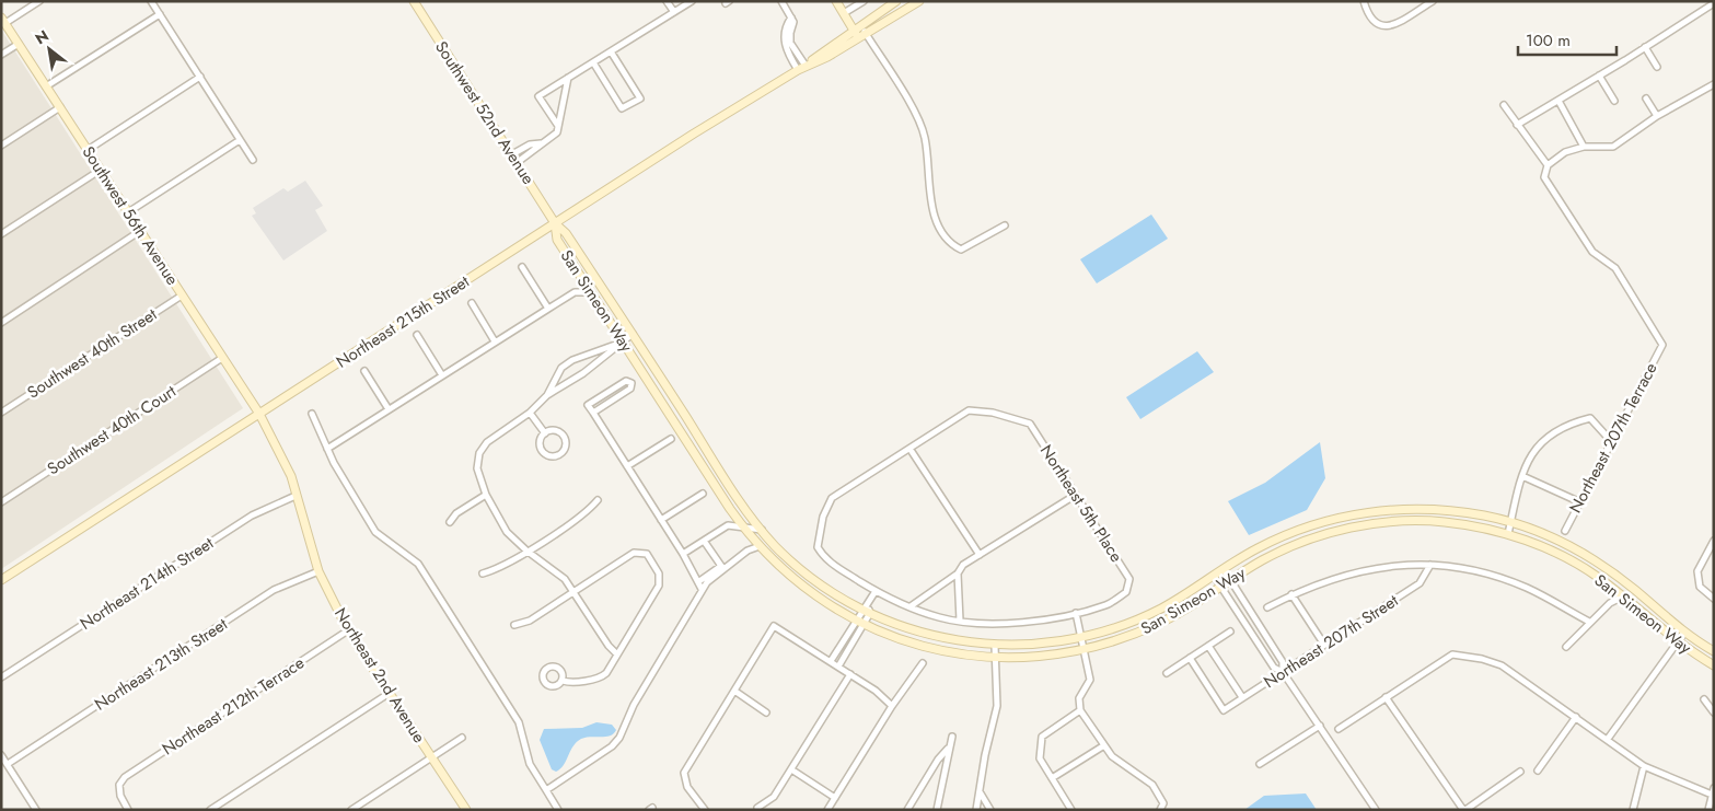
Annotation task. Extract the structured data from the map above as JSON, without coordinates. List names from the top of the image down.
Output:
{
  "streets": {
    "street": [
      "Southwest 52nd Avenue",
      "Southwest 56th Avenue",
      "San Simeon Way",
      "Northeast 215th Street",
      "Southwest 40th Street",
      "Southwest 40th Court",
      "Northeast 207th Terrace",
      "Northeast 5th Place",
      "Northeast 214th Street",
      "Northeast 207th Street",
      "Northeast 213th Street",
      "Northeast 2nd Avenue",
      "Northeast 212th Terrace"
    ]
  },
  "crossings": [
    ["Southwest 52nd Avenue", "San Simeon Way"],
    ["Southwest 52nd Avenue", "Northeast 215th Street"],
    ["Southwest 56th Avenue", "Northeast 215th Street"],
    ["Southwest 56th Avenue", "Southwest 40th Street"],
    ["Southwest 56th Avenue", "Southwest 40th Court"],
    ["Southwest 56th Avenue", "Northeast 2nd Avenue"],
    ["San Simeon Way", "Northeast 215th Street"],
    ["Northeast 215th Street", "Northeast 2nd Avenue"],
    ["Northeast 214th Street", "Northeast 2nd Avenue"],
    ["Northeast 213th Street", "Northeast 2nd Avenue"],
    ["Northeast 2nd Avenue", "Northeast 212th Terrace"]
  ],
  "scale_bar": "100 m",
  "north": "top left"
}
